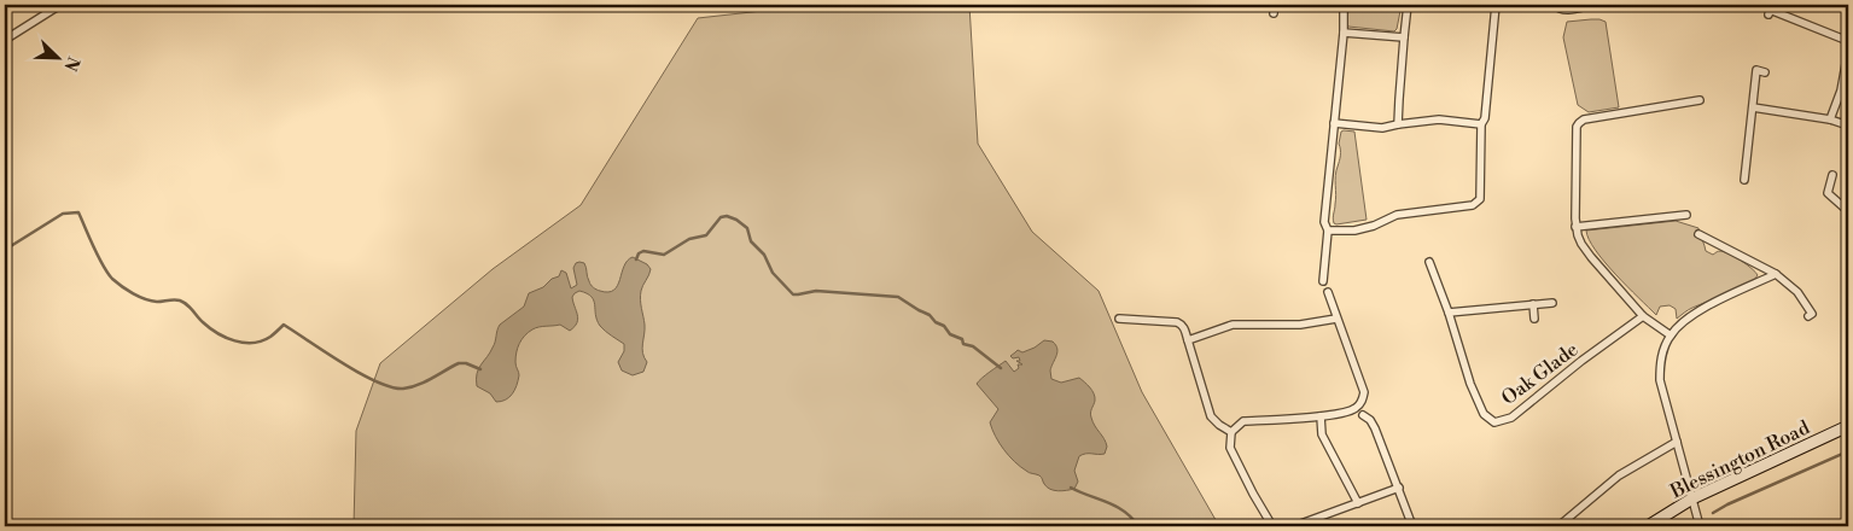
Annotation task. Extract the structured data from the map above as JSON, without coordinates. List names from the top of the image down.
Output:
{
  "streets": {
    "main road": ["Blessington Road"],
    "street": ["Oak Glade"]
  },
  "north": "bottom right"
}
